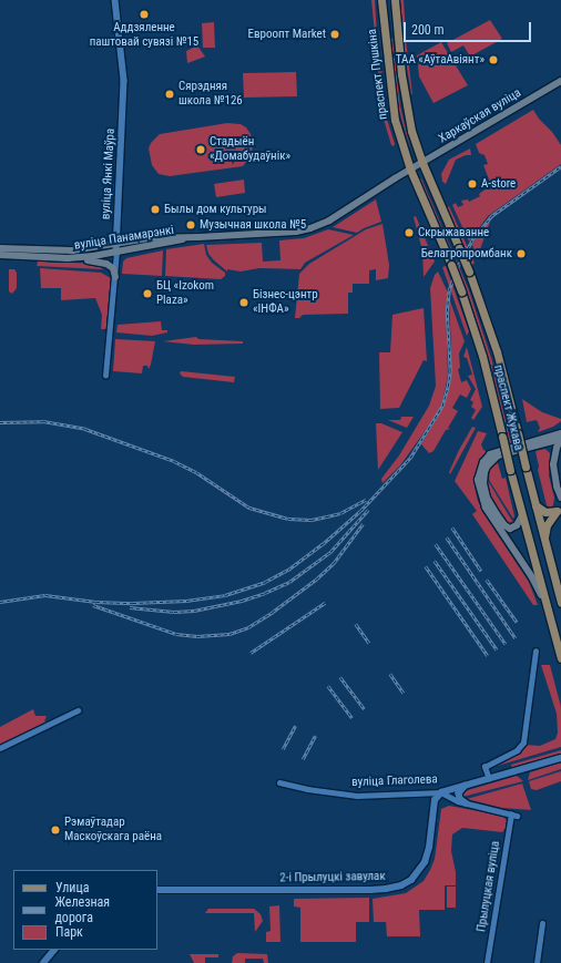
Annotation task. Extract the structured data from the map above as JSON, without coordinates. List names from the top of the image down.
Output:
{
  "streets": {
    "main road": [
      "праспект Пушкіна",
      "Харкаўская вуліца",
      "вуліца Панамарэнкі",
      "праспект Жукава"
    ],
    "street": [
      "вуліца Янкі Маўра",
      "вуліца Глаголева",
      "2-і Прылуцкі завулак",
      "Прылуцкая вуліца"
    ]
  },
  "crossings": [
    ["праспект Пушкіна", "Харкаўская вуліца"],
    ["праспект Пушкіна", "вуліца Панамарэнкі"],
    ["праспект Пушкіна", "праспект Жукава"],
    ["Харкаўская вуліца", "вуліца Панамарэнкі"],
    ["Харкаўская вуліца", "праспект Жукава"],
    ["вуліца Янкі Маўра", "вуліца Панамарэнкі"],
    ["вуліца Панамарэнкі", "праспект Жукава"],
    ["вуліца Глаголева", "2-і Прылуцкі завулак"]
  ],
  "places": [
    "Аддзяленне паштовай сувязі №15",
    "Евроопт Market",
    "ТАА «АўтаАвіянт»",
    "Сярэдняя школа №126",
    "Стадыён «Домабудаўнік»",
    "А-store",
    "Былы дом культуры",
    "Музычная школа №5",
    "Скрыжаванне",
    "Белагропромбанк",
    "БЦ «Izokom Plaza»",
    "Бізнес-цэнтр «ІНФА»",
    "Рэмаўтадар Маскоўскага раёна"
  ],
  "legend": ["Улица", "Железная дорога", "Парк"],
  "scale_bar": "200 m"
}
